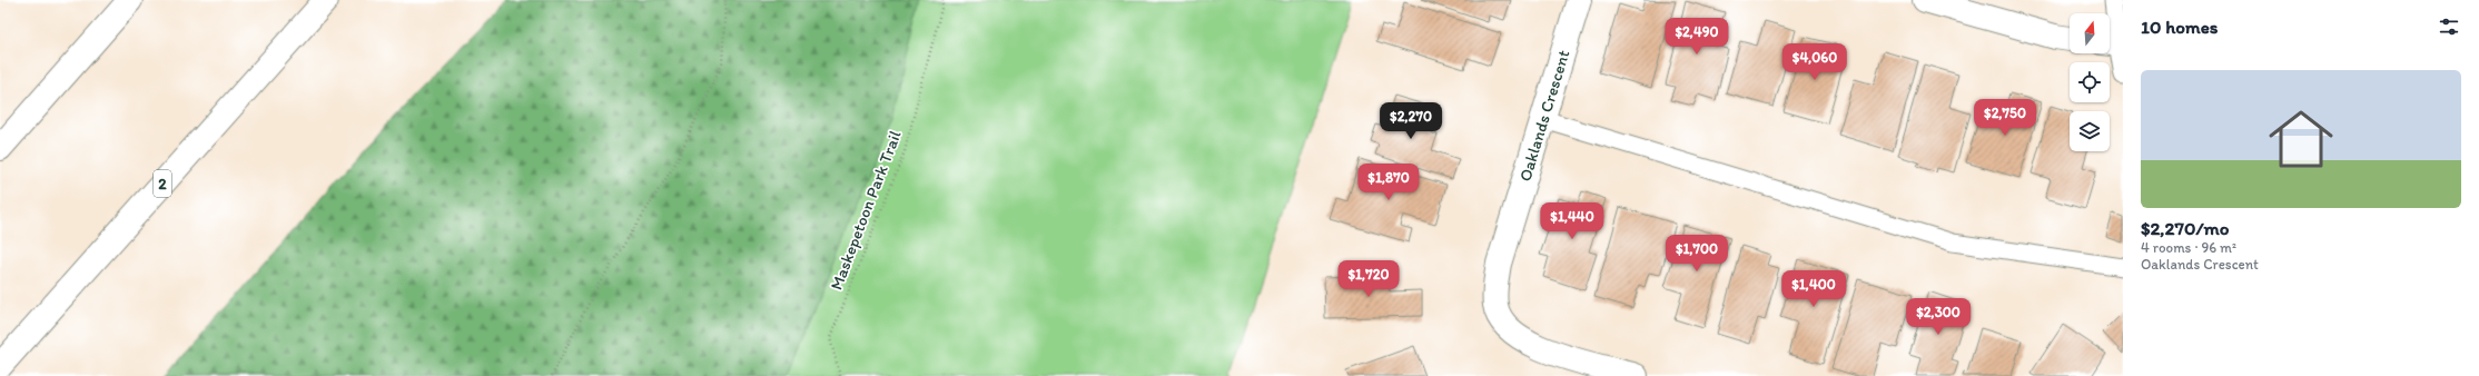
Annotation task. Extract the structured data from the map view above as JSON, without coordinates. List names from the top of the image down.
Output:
{
  "streets": {
    "main road": ["Oaklands Crescent", "2"],
    "path": ["Maskepetoon Park Trail"]
  },
  "north": "top",
  "page": {
    "heading": "10 homes",
    "price": [
      "$2,490",
      "$4,060",
      "$2,750",
      "$2,270",
      "$1,870",
      "$1,440",
      "$1,700",
      "$1,720",
      "$1,400",
      "$2,300"
    ],
    "list": [
      {
        "name": "$2,270/mo",
        "note": "4 rooms · 96 m² · Oaklands Crescent"
      }
    ]
  }
}
